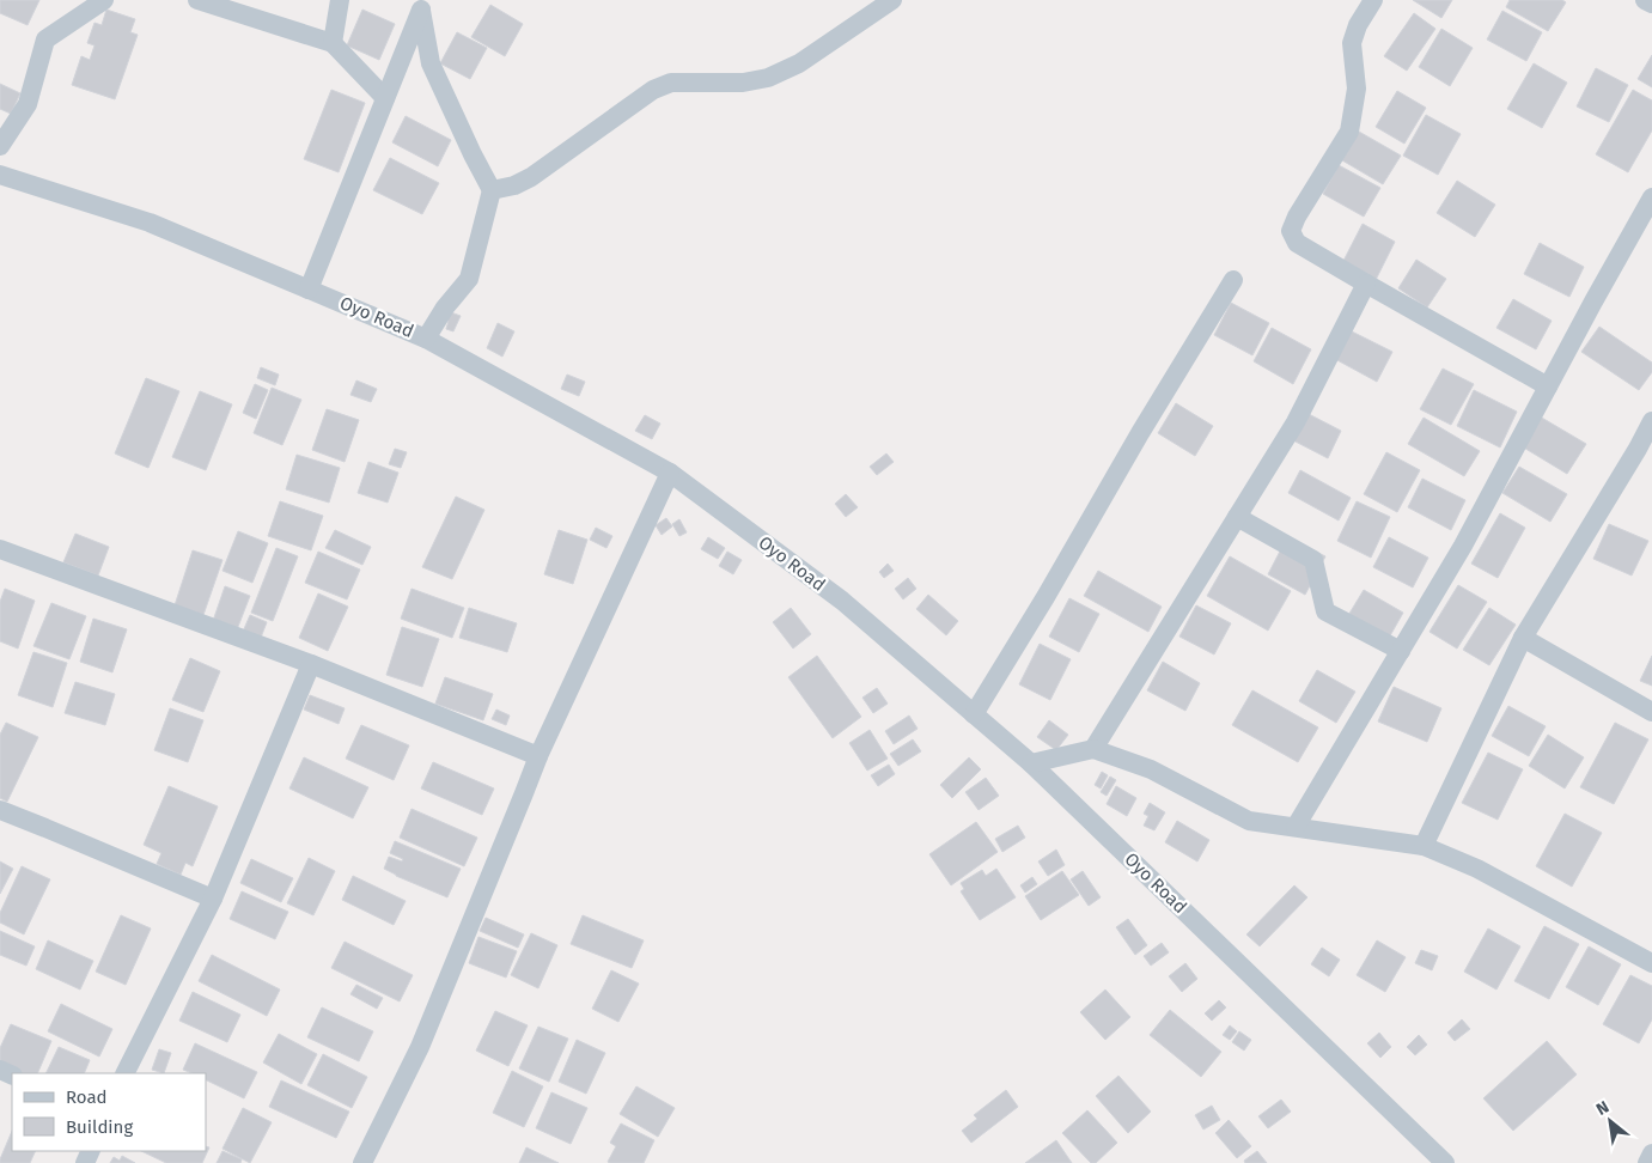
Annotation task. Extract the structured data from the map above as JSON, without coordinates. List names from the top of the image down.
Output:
{
  "streets": {
    "street": ["Oyo Road"]
  },
  "legend": ["Road", "Building"],
  "north": "top left"
}
